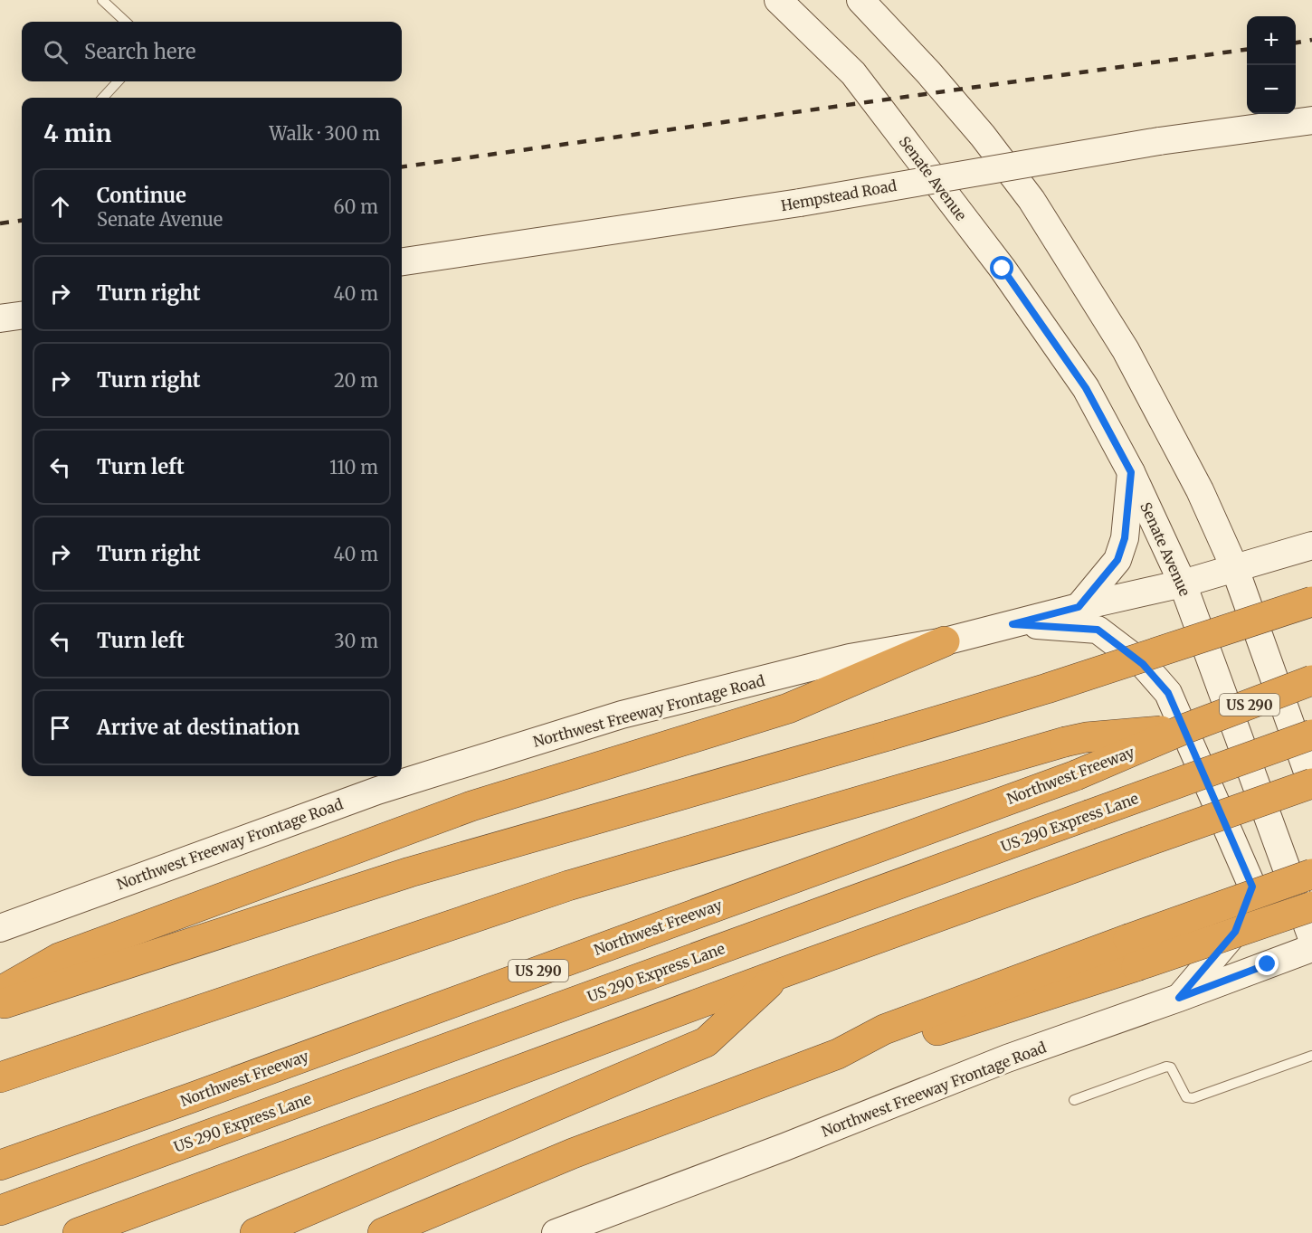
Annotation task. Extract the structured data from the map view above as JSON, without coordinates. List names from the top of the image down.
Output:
{
  "streets": {
    "highway": ["US 290", "Northwest Freeway", "US 290 Express Lane"],
    "main road": ["Senate Avenue", "Hempstead Road", "Northwest Freeway Frontage Road"]
  },
  "crossings": [
    ["Senate Avenue", "Northwest Freeway Frontage Road"]
  ],
  "page": {
    "map_buttons": ["+", "−"],
    "search": "Search here",
    "heading": ["4 min", "Walk · 300 m"],
    "list": [
      ["Continue", "Senate Avenue", "60 m"],
      ["Turn right", "40 m"],
      ["Turn right", "20 m"],
      ["Turn left", "110 m"],
      ["Turn right", "40 m"],
      ["Turn left", "30 m"],
      "Arrive at destination"
    ]
  }
}
